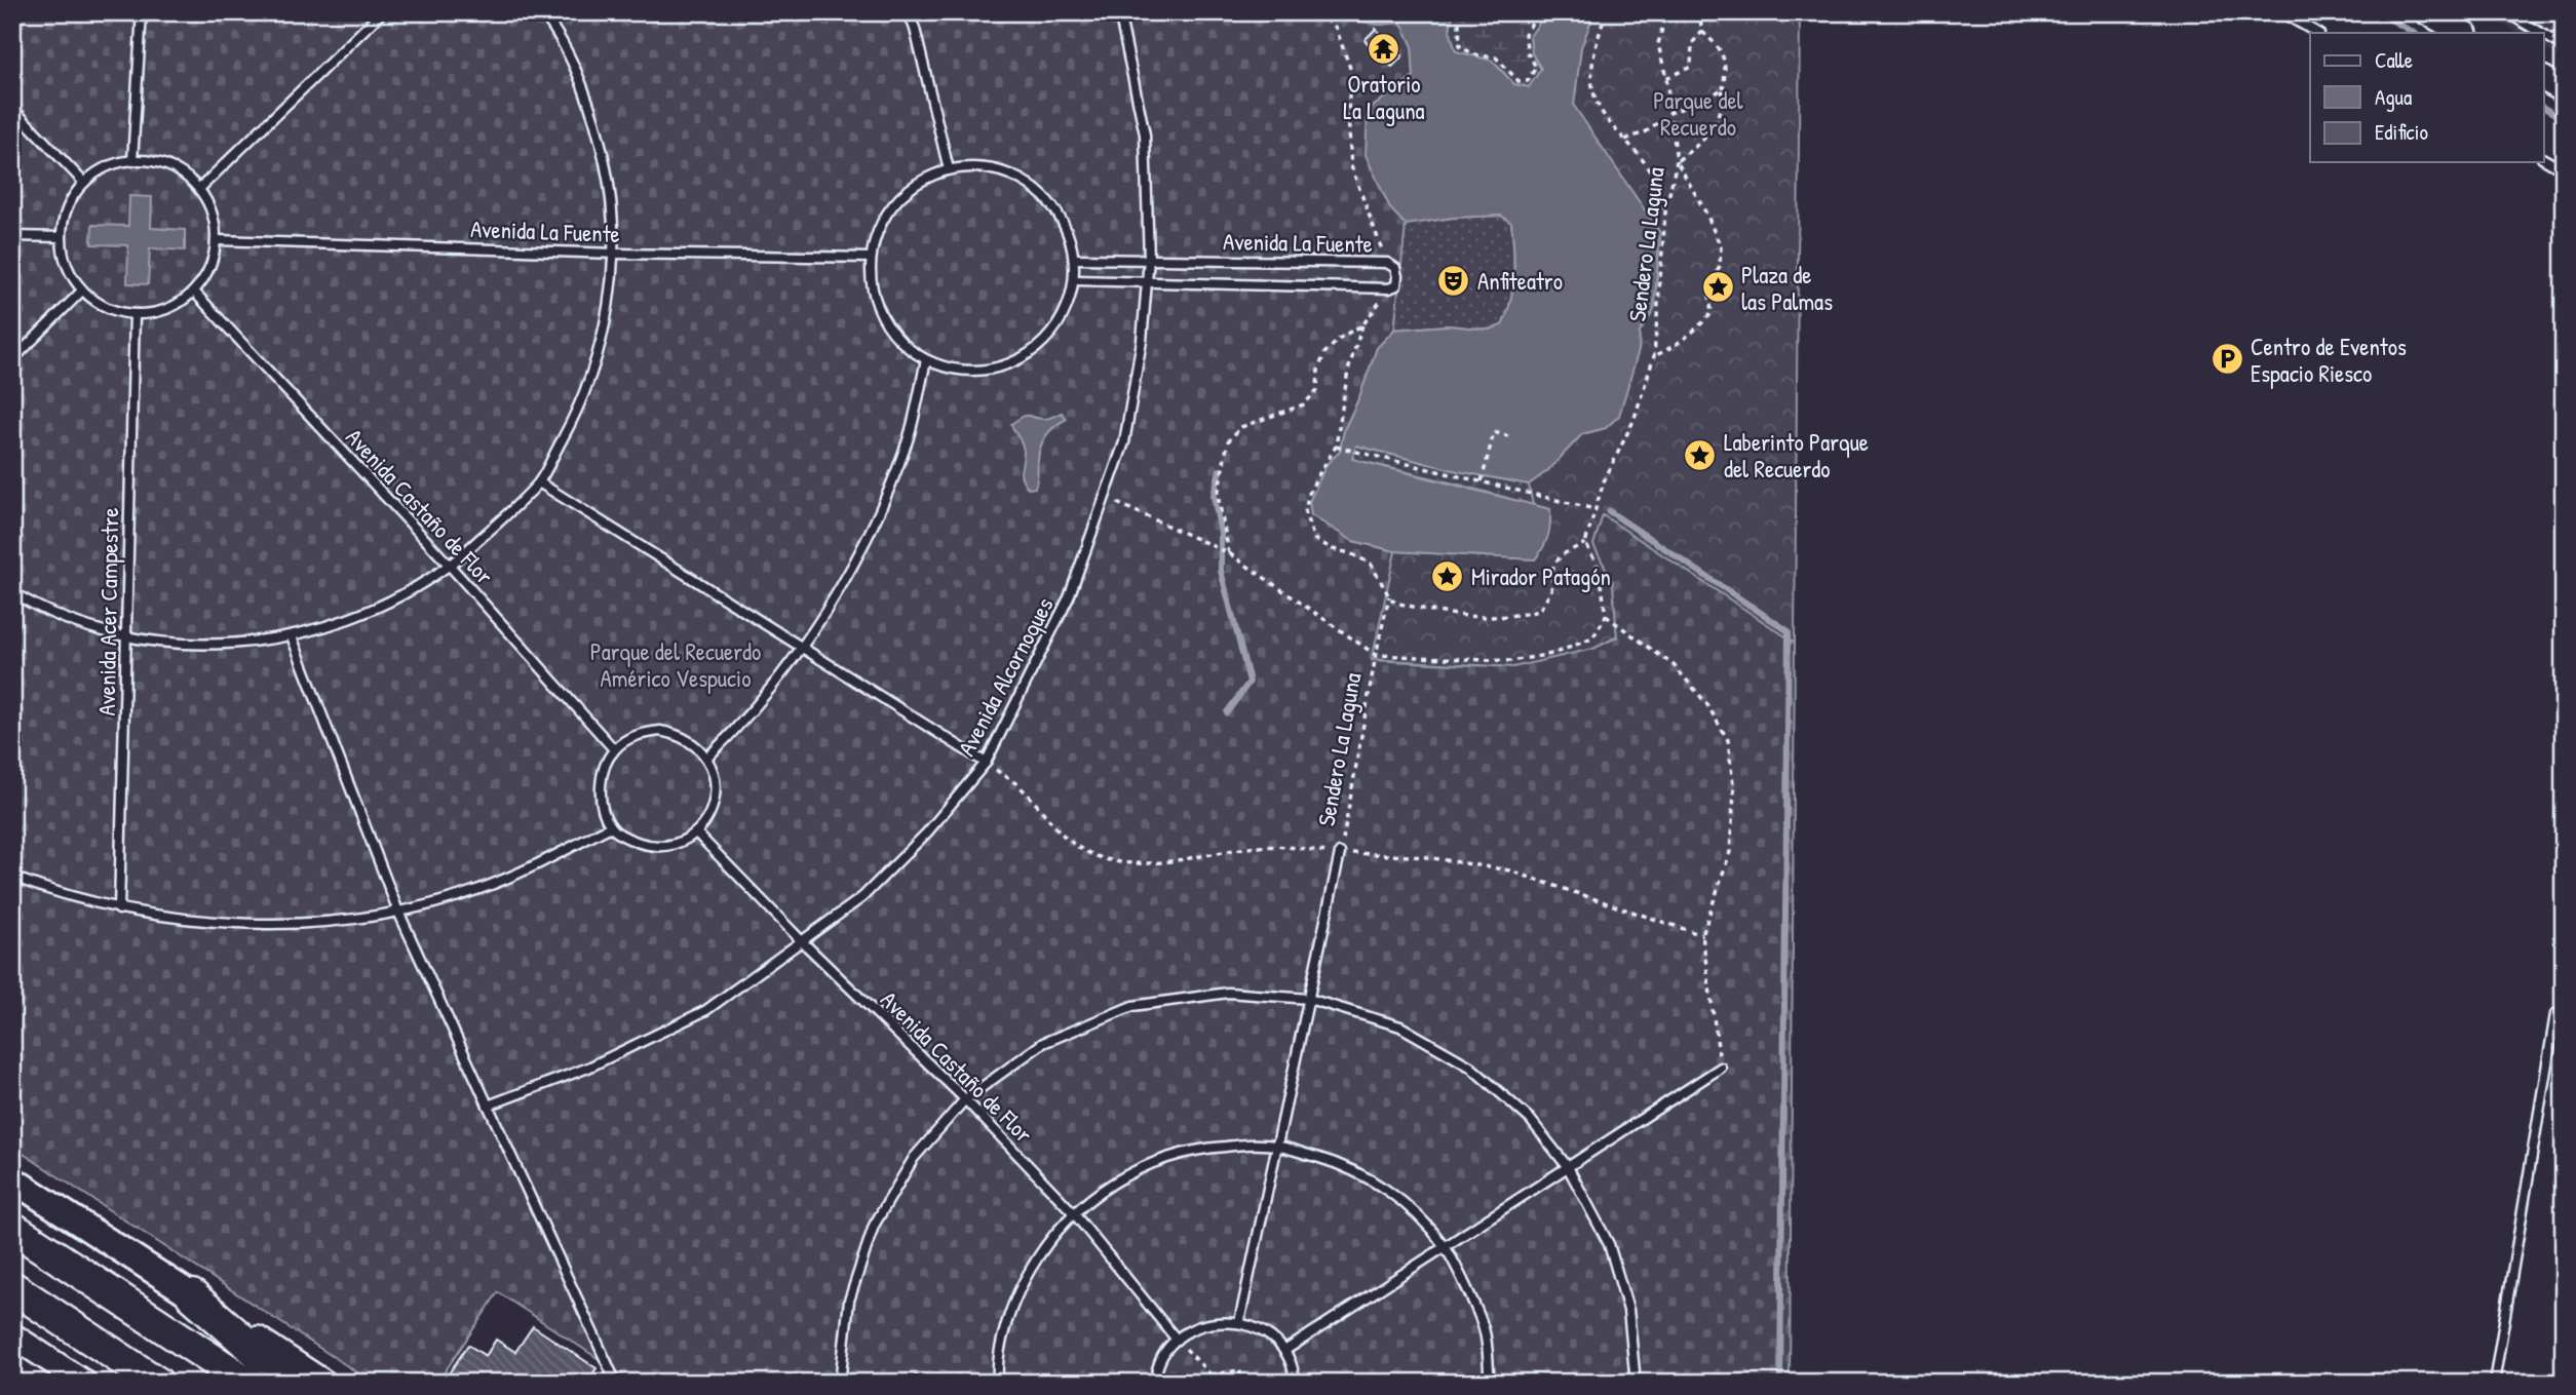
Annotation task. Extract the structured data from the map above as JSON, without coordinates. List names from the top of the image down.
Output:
{
  "streets": {
    "lane": [
      "Avenida La Fuente",
      "Sendero La Laguna",
      "Avenida Castaño de Flor",
      "Avenida Acer Campestre",
      "Avenida Alcornoques"
    ]
  },
  "crossings": [
    ["Avenida La Fuente", "Avenida Castaño de Flor"],
    ["Avenida La Fuente", "Avenida Acer Campestre"],
    ["Avenida La Fuente", "Avenida Alcornoques"],
    ["Avenida Castaño de Flor", "Avenida Acer Campestre"],
    ["Avenida Castaño de Flor", "Avenida Alcornoques"]
  ],
  "parks": ["Parque del Recuerdo", "Parque del Recuerdo Américo Vespucio"],
  "places": {
    "temple": ["Oratorio La Laguna"],
    "theatre": ["Anfiteatro"],
    "place": ["Plaza de las Palmas", "Laberinto Parque del Recuerdo", "Mirador Patagón"],
    "parking": ["Centro de Eventos Espacio Riesco"]
  },
  "legend": ["Calle", "Agua", "Edificio"]
}
